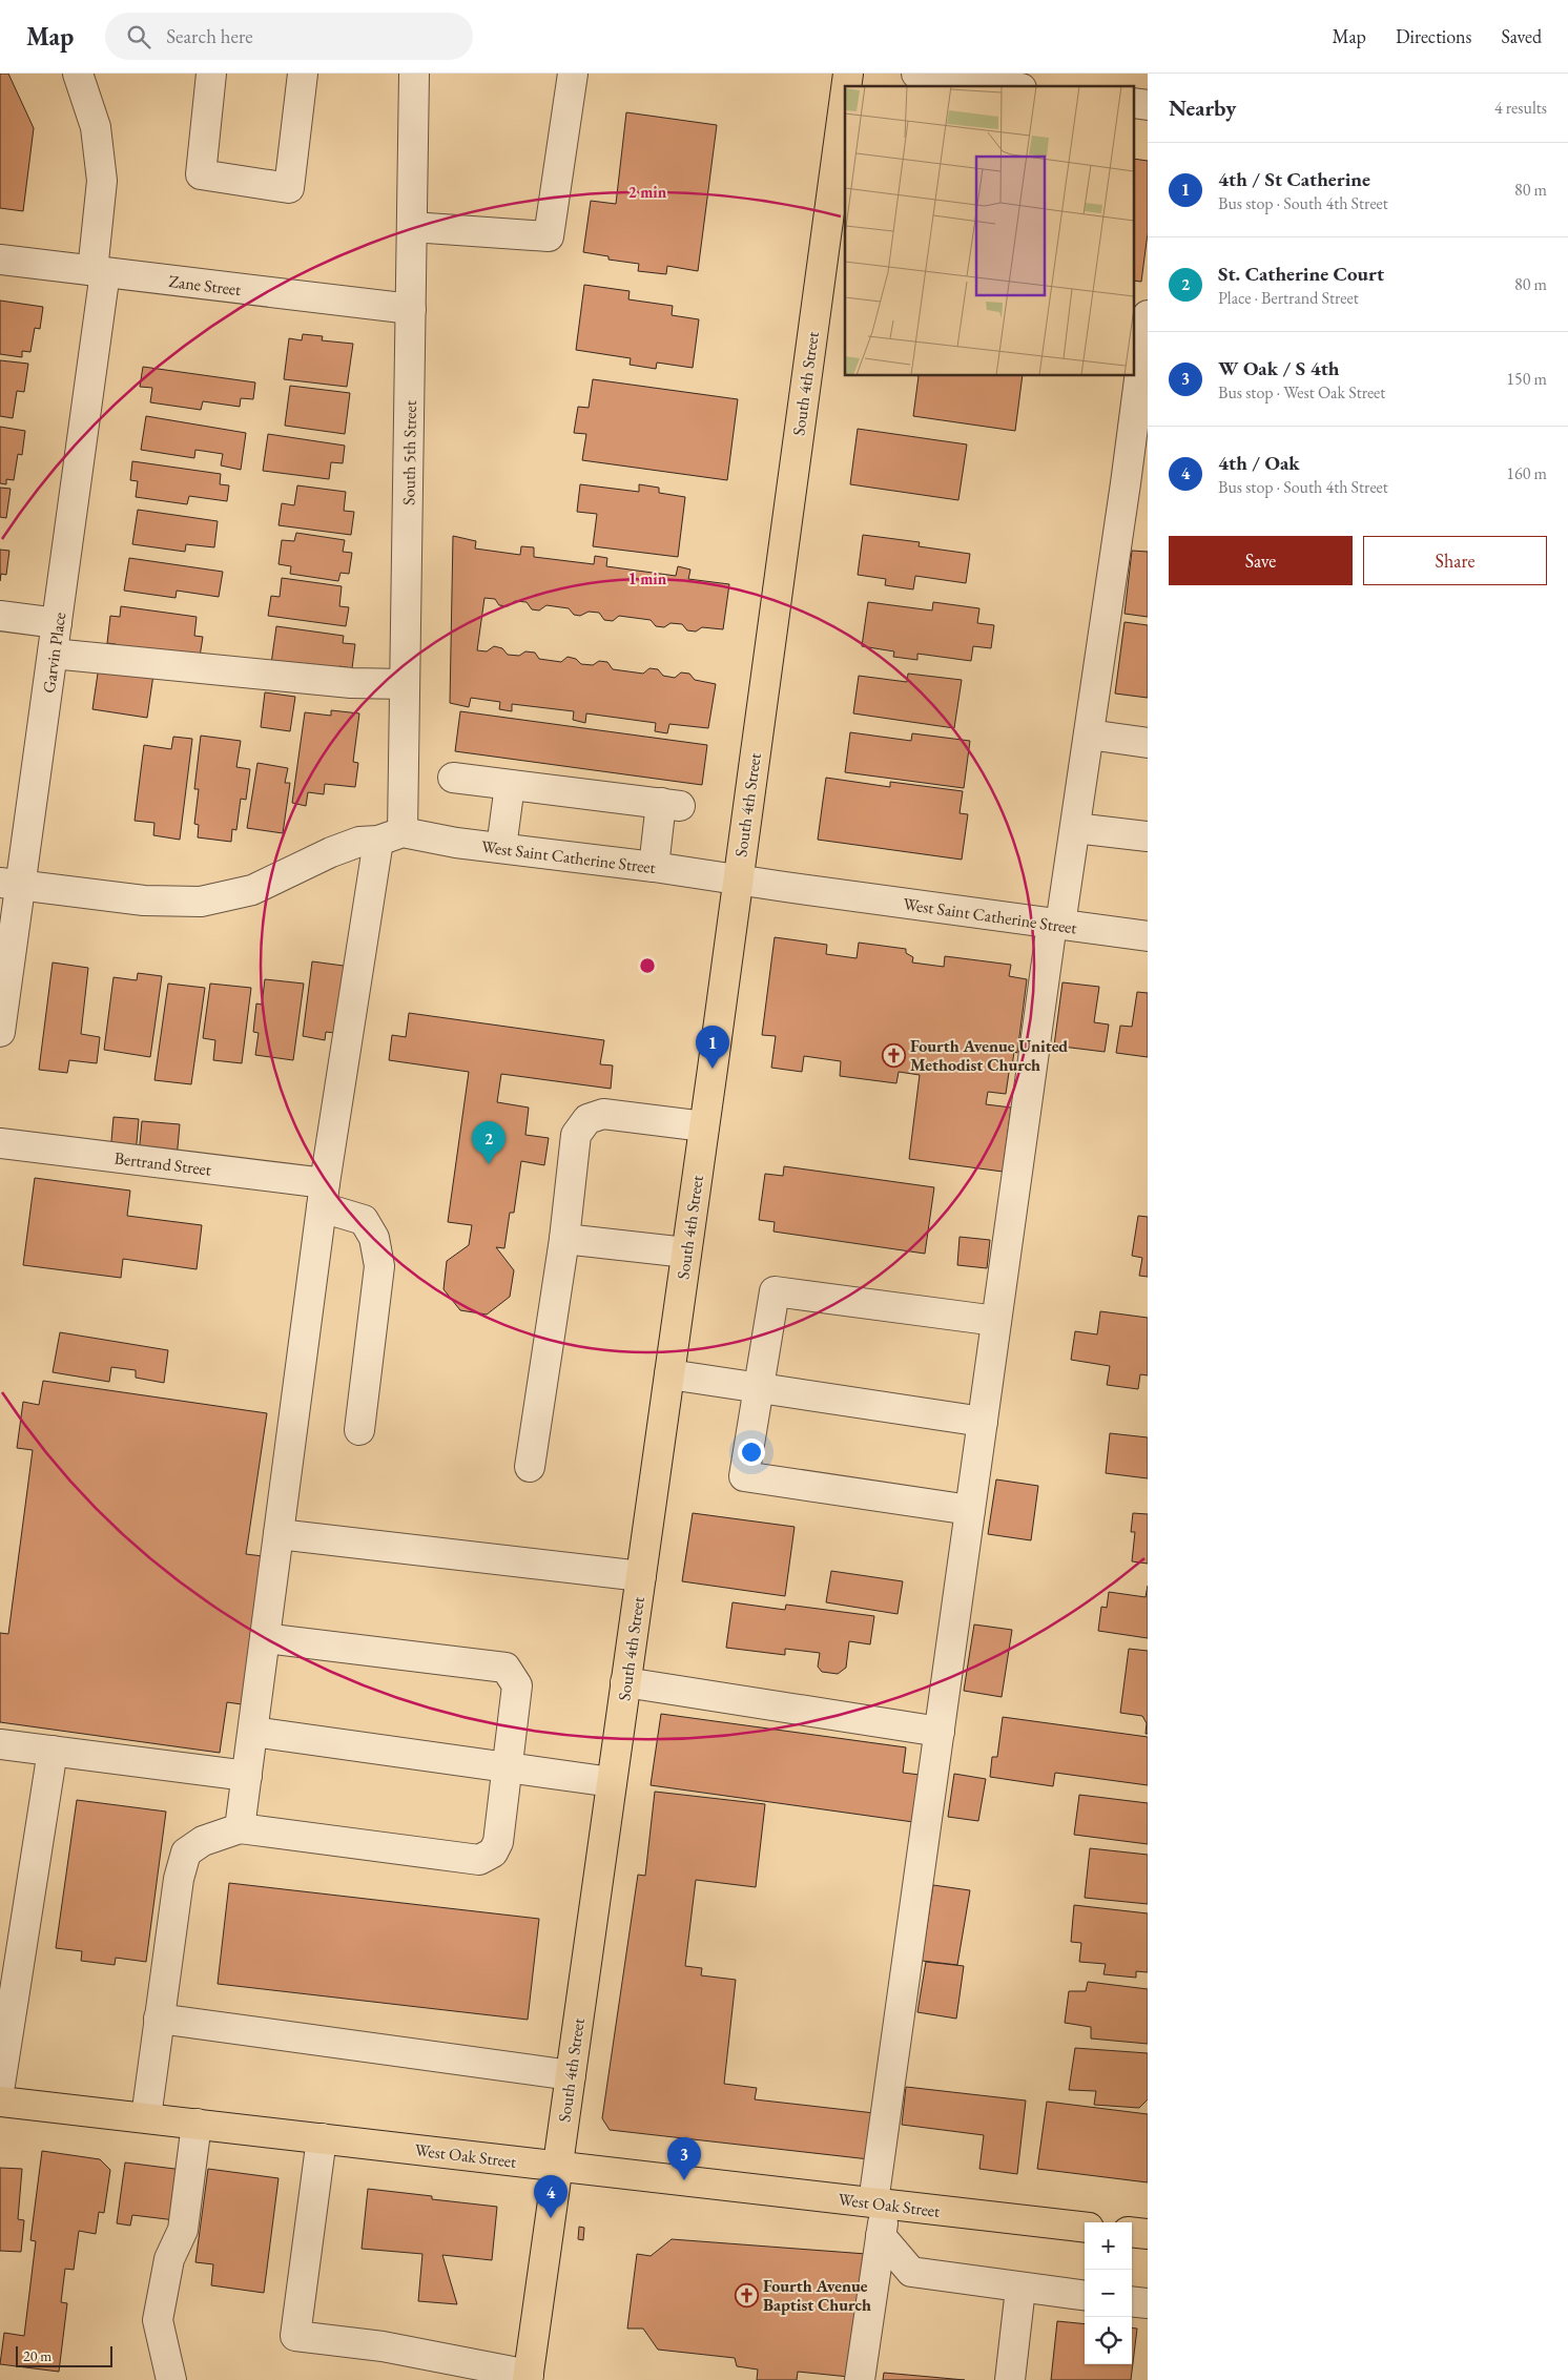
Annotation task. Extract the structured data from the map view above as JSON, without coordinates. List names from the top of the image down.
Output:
{
  "streets": {
    "main road": ["South 4th Street", "West Oak Street"],
    "street": [
      "Zane Street",
      "South 5th Street",
      "Garvin Place",
      "West Saint Catherine Street",
      "Bertrand Street"
    ]
  },
  "crossings": [
    ["Zane Street", "South 5th Street"],
    ["Zane Street", "Garvin Place"],
    ["South 4th Street", "West Saint Catherine Street"],
    ["South 4th Street", "West Oak Street"],
    ["South 5th Street", "West Saint Catherine Street"],
    ["South 5th Street", "Bertrand Street"],
    ["Garvin Place", "West Saint Catherine Street"]
  ],
  "places": {
    "church": ["Fourth Avenue United Methodist Church", "Fourth Avenue Baptist Church"]
  },
  "scale_bar": "20 m",
  "page": {
    "header": "Map",
    "search": "Search here",
    "nav": ["Map", "Directions", "Saved"],
    "heading": ["Nearby", "4 results"],
    "list": [
      {
        "mark": "1",
        "name": "4th / St Catherine",
        "note": "Bus stop · South 4th Street",
        "value": "80 m"
      },
      {
        "mark": "2",
        "name": "St. Catherine Court",
        "note": "Place · Bertrand Street",
        "value": "80 m"
      },
      {
        "mark": "3",
        "name": "W Oak / S 4th",
        "note": "Bus stop · West Oak Street",
        "value": "150 m"
      },
      {
        "mark": "4",
        "name": "4th / Oak",
        "note": "Bus stop · South 4th Street",
        "value": "160 m"
      }
    ],
    "buttons": ["Save", "Share"],
    "pins": [
      "1",
      "2",
      "3",
      "4"
    ],
    "map_buttons": ["+", "−"],
    "scale": "20 m"
  },
  "rings": ["2 min", "1 min"]
}
